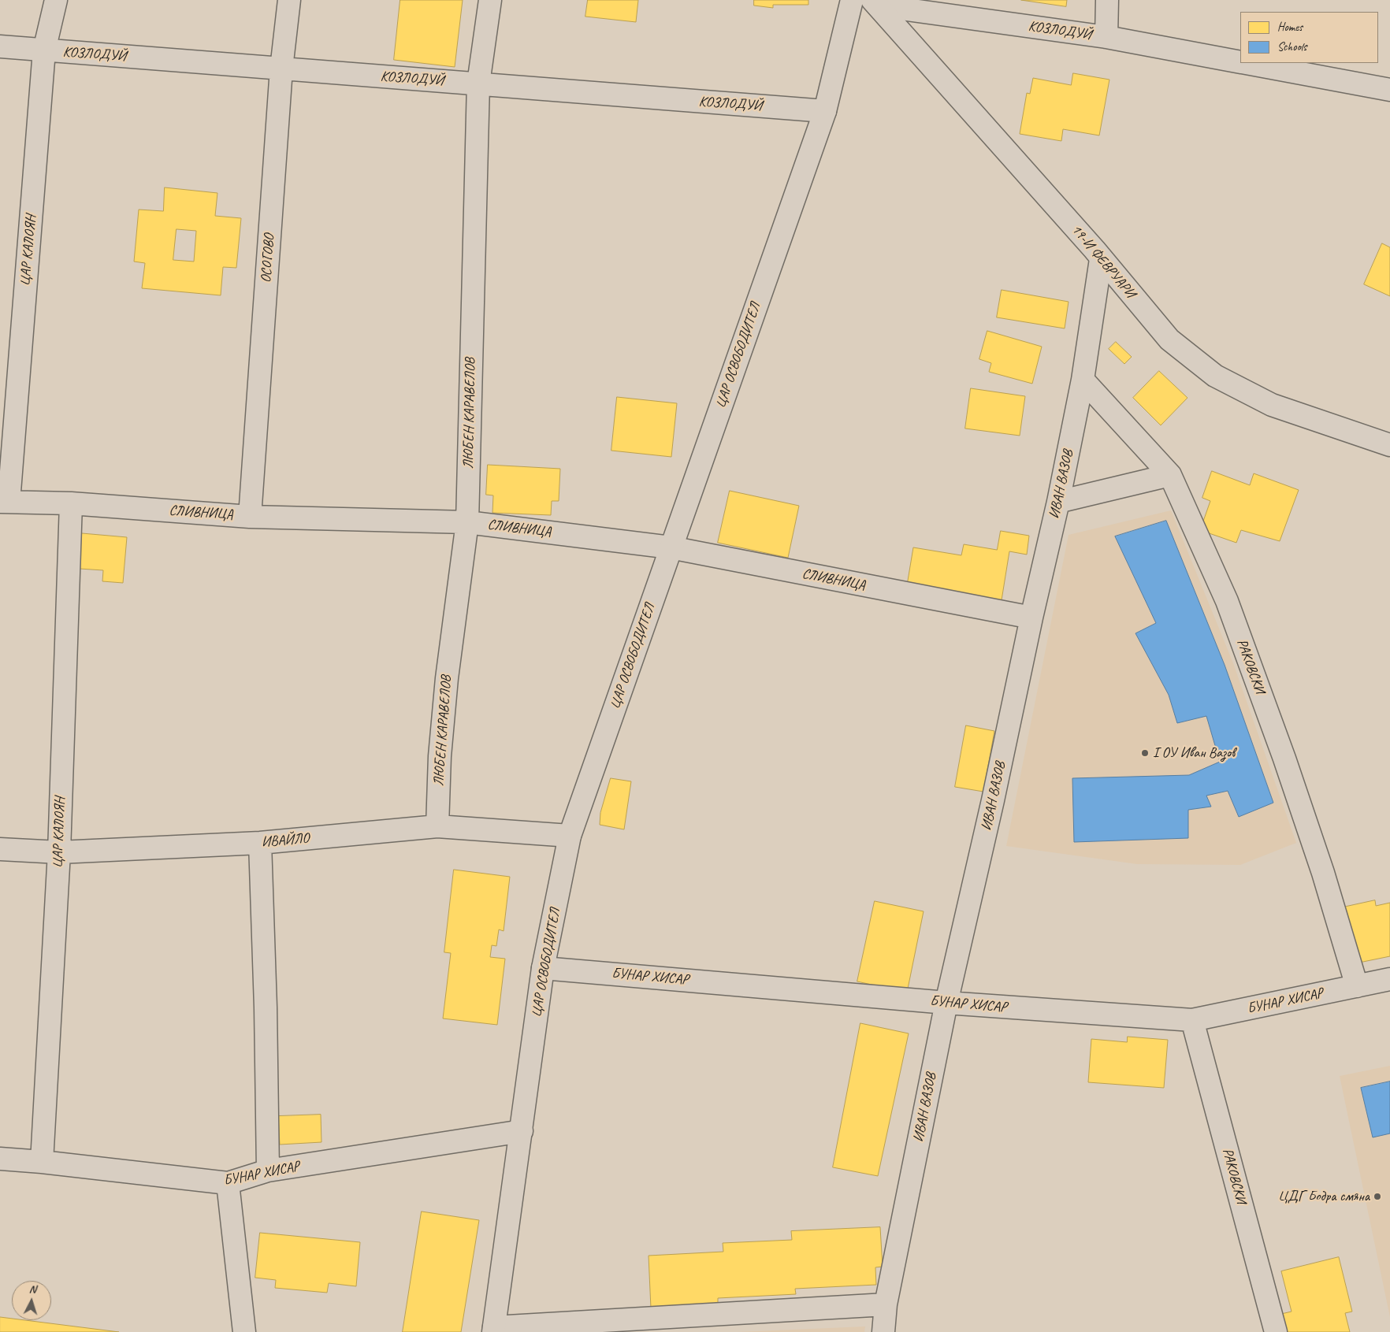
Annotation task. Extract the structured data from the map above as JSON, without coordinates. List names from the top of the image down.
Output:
{
  "streets": {
    "street": [
      "КОЗЛОДУЙ",
      "ЦАР КАЛОЯН",
      "ОСОГОВО",
      "19-И ФЕВРУАРИ",
      "ЦАР ОСВОБОДИТЕЛ",
      "ЛЮБЕН КАРАВЕЛОВ",
      "ИВАН ВАЗОВ",
      "СЛИВНИЦА",
      "РАКОВСКИ",
      "ИВАЙЛО",
      "БУНАР ХИСАР"
    ]
  },
  "crossings": [
    ["КОЗЛОДУЙ", "ЦАР КАЛОЯН"],
    ["КОЗЛОДУЙ", "ОСОГОВО"],
    ["КОЗЛОДУЙ", "19-И ФЕВРУАРИ"],
    ["КОЗЛОДУЙ", "ЦАР ОСВОБОДИТЕЛ"],
    ["КОЗЛОДУЙ", "ЛЮБЕН КАРАВЕЛОВ"],
    ["ЦАР КАЛОЯН", "СЛИВНИЦА"],
    ["ЦАР КАЛОЯН", "ИВАЙЛО"],
    ["ЦАР КАЛОЯН", "БУНАР ХИСАР"],
    ["ОСОГОВО", "СЛИВНИЦА"],
    ["19-И ФЕВРУАРИ", "ИВАН ВАЗОВ"],
    ["ЦАР ОСВОБОДИТЕЛ", "СЛИВНИЦА"],
    ["ЦАР ОСВОБОДИТЕЛ", "ИВАЙЛО"],
    ["ЦАР ОСВОБОДИТЕЛ", "БУНАР ХИСАР"],
    ["ЛЮБЕН КАРАВЕЛОВ", "СЛИВНИЦА"],
    ["ЛЮБЕН КАРАВЕЛОВ", "ИВАЙЛО"],
    ["ИВАН ВАЗОВ", "СЛИВНИЦА"],
    ["ИВАН ВАЗОВ", "РАКОВСКИ"],
    ["ИВАН ВАЗОВ", "БУНАР ХИСАР"],
    ["РАКОВСКИ", "БУНАР ХИСАР"]
  ],
  "places": ["I ОУ Иван Вазов", "ЦДГ Бодра смяна"],
  "legend": ["Homes", "Schools"],
  "north": "top"
}
